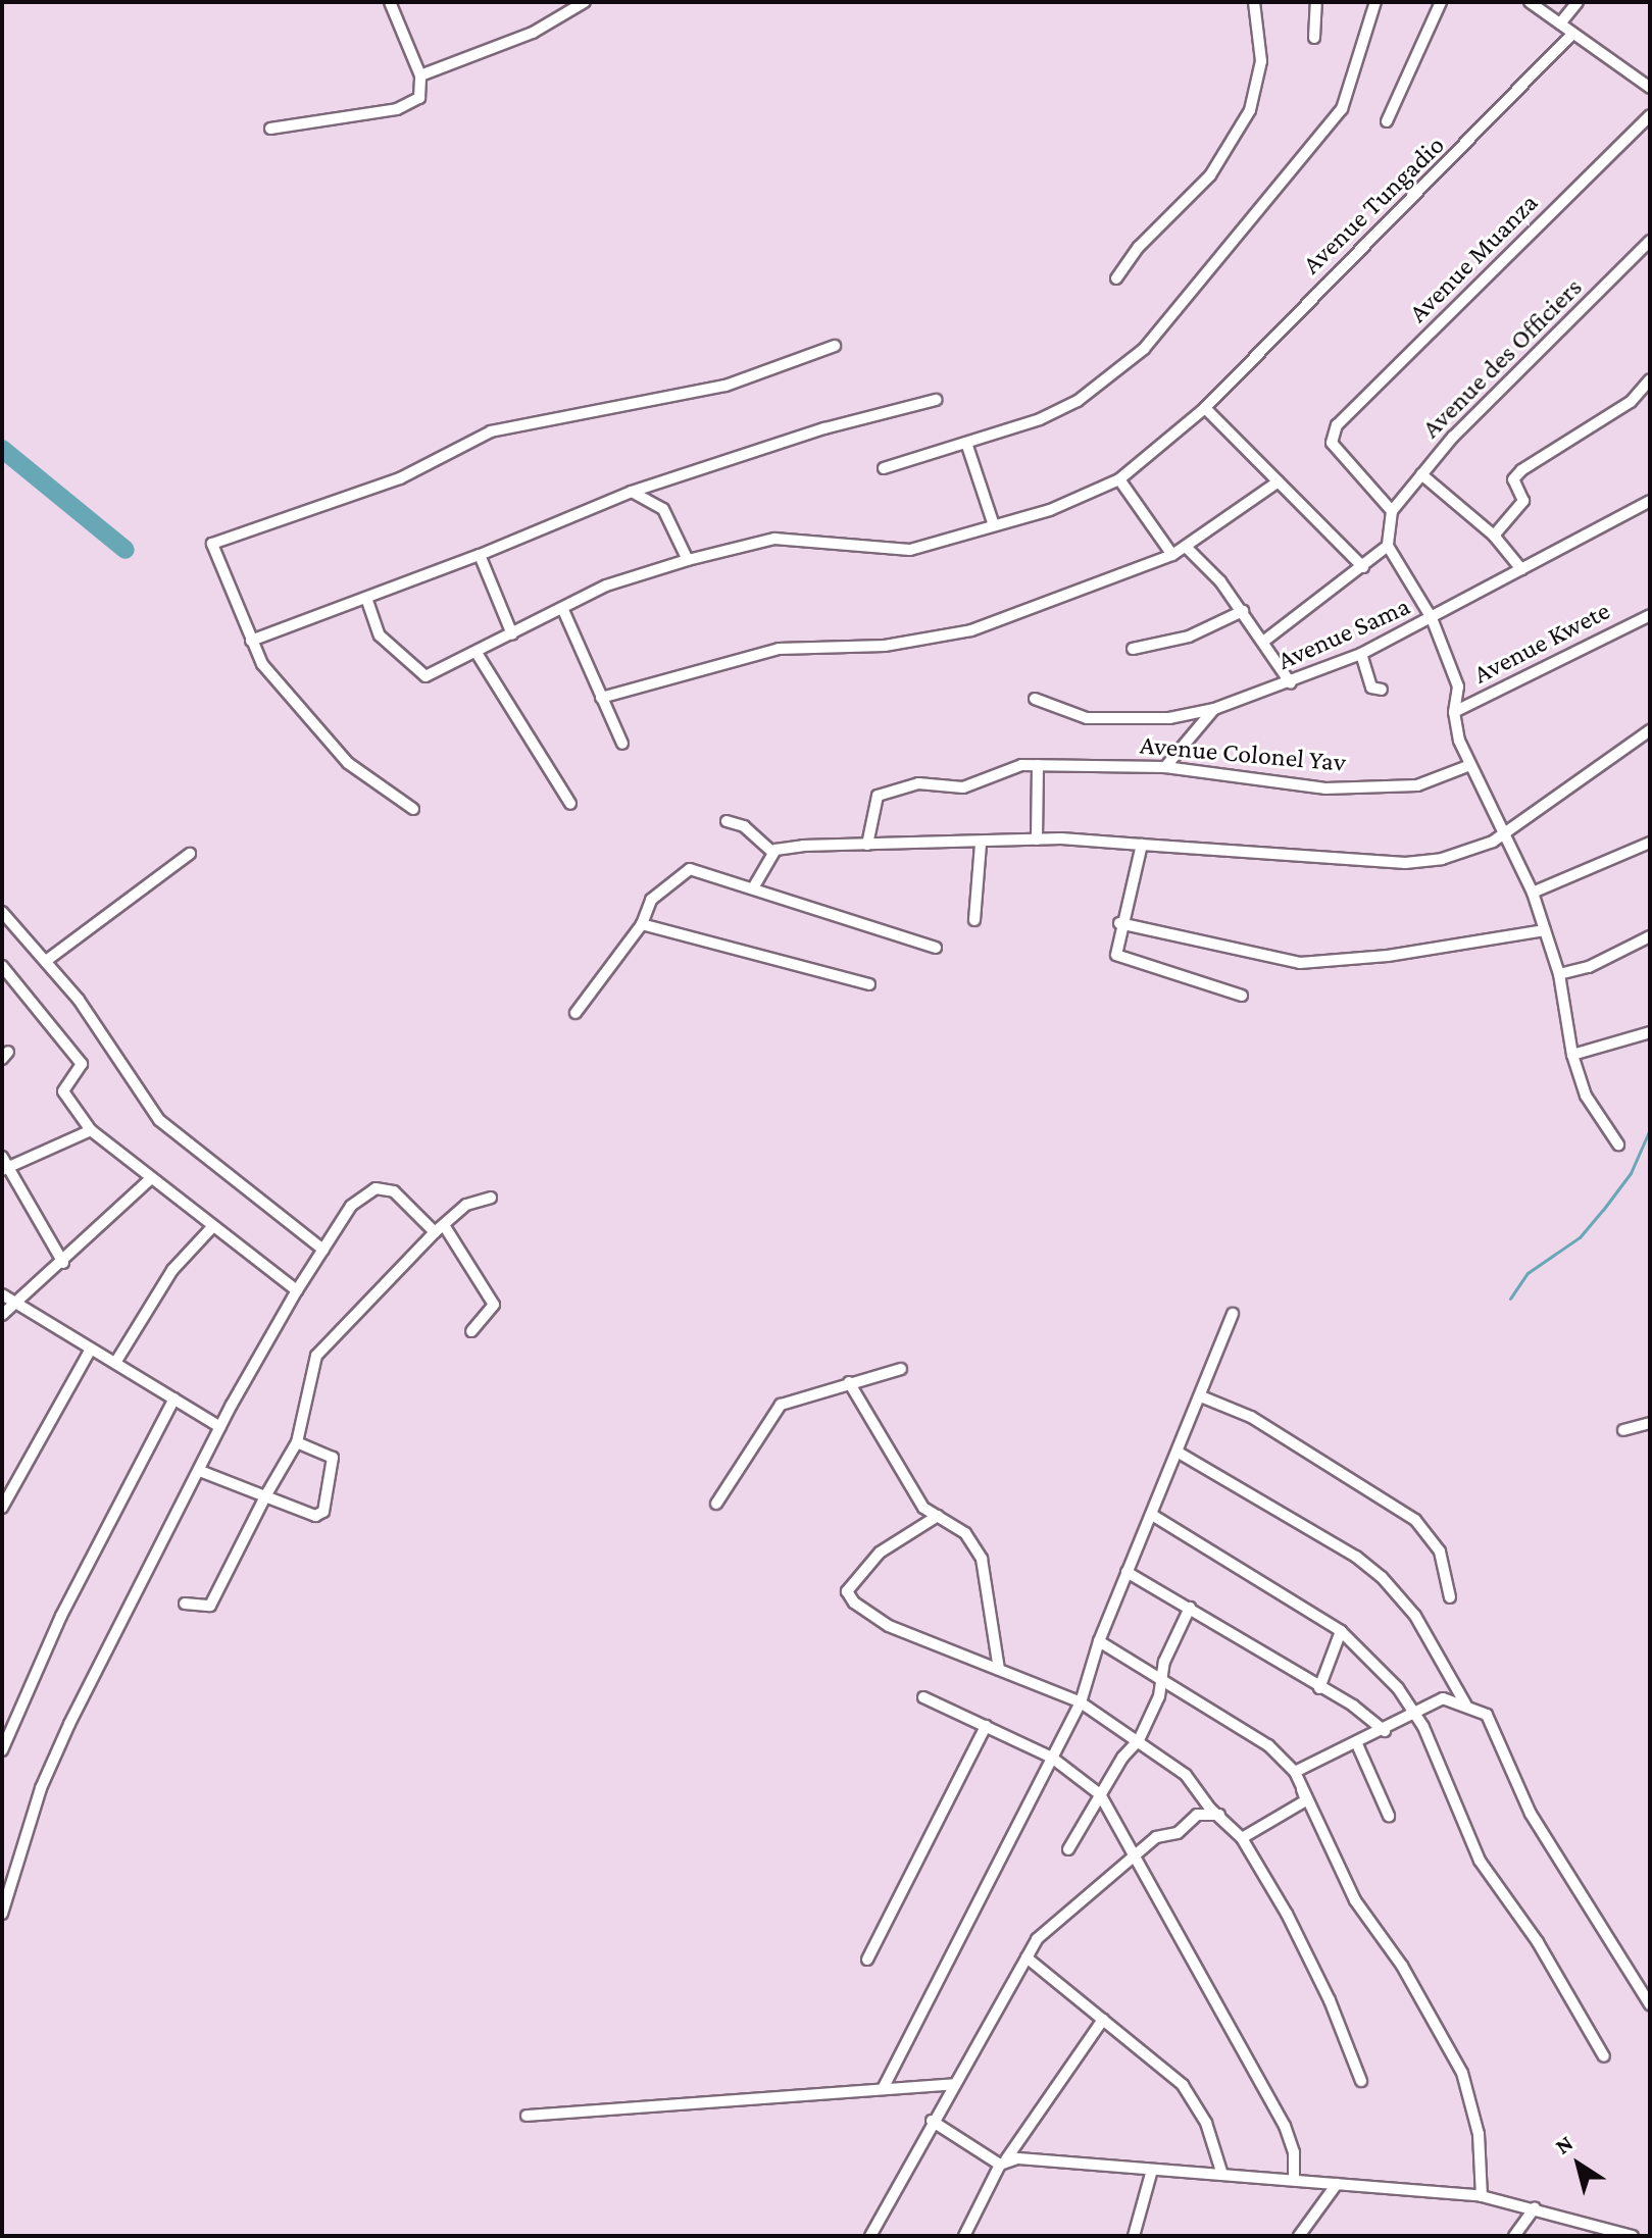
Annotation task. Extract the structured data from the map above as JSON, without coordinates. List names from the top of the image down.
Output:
{
  "streets": {
    "street": [
      "Avenue Tungadio",
      "Avenue Muanza",
      "Avenue des Officiers",
      "Avenue Sama",
      "Avenue Kwete",
      "Avenue Colonel Yav"
    ]
  },
  "crossings": [
    ["Avenue Muanza", "Avenue des Officiers"]
  ],
  "north": "top left"
}
